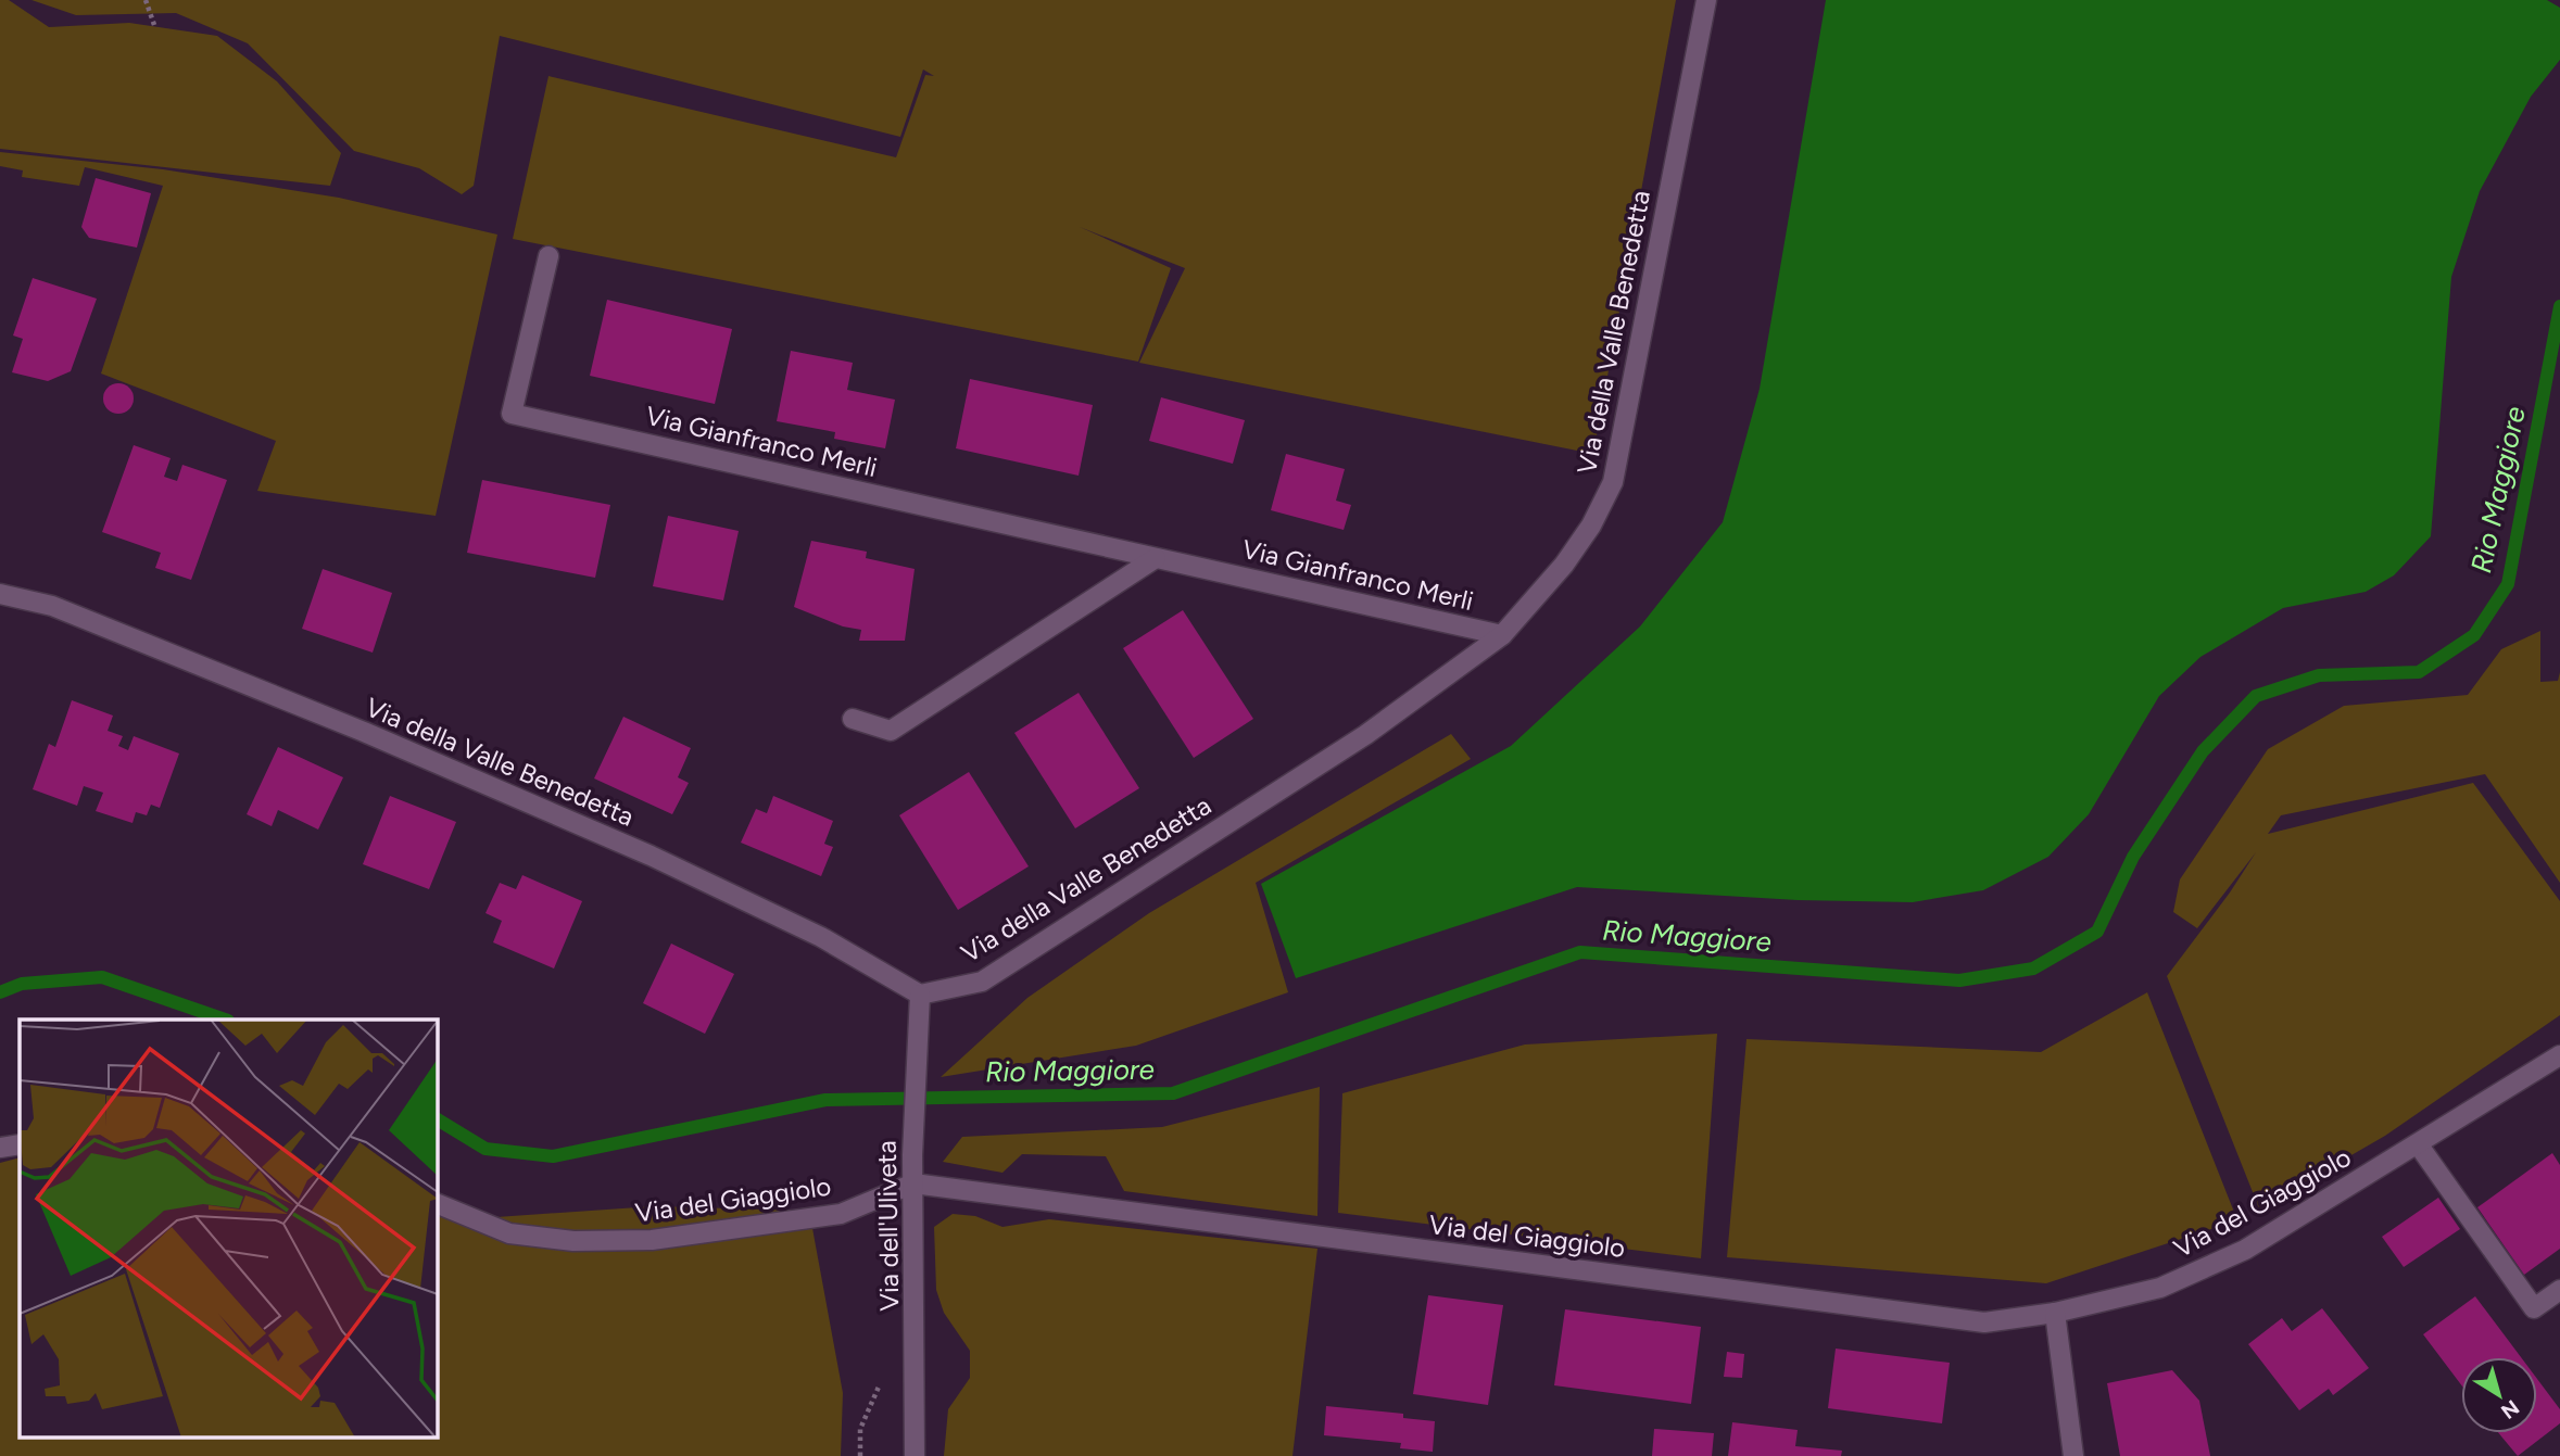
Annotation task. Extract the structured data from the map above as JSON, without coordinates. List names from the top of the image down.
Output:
{
  "streets": {
    "street": [
      "Via della Valle Benedetta",
      "Via Gianfranco Merli",
      "Via del Giaggiolo",
      "Via dell'Uliveta"
    ]
  },
  "crossings": [
    ["Via della Valle Benedetta", "Via Gianfranco Merli"],
    ["Via della Valle Benedetta", "Via dell'Uliveta"],
    ["Via del Giaggiolo", "Via dell'Uliveta"]
  ],
  "water": ["Rio Maggiore"],
  "north": "bottom right"
}
